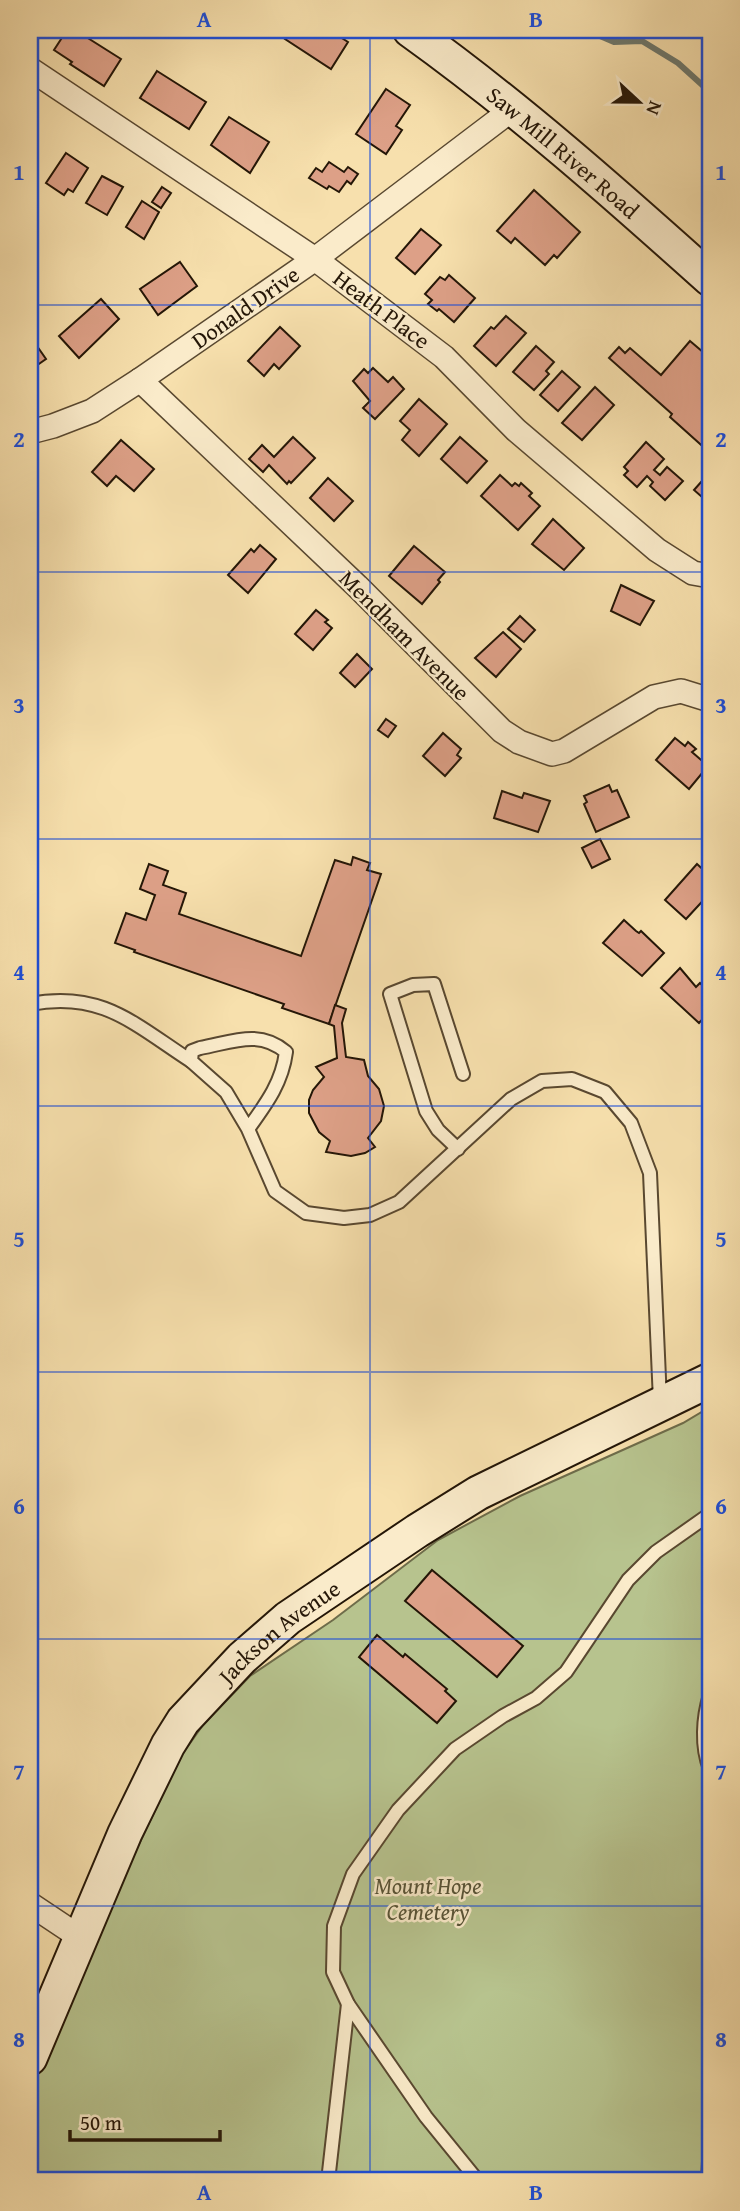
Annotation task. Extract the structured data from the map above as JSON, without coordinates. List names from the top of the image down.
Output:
{
  "streets": {
    "main road": ["Saw Mill River Road", "Jackson Avenue"],
    "street": ["Donald Drive", "Heath Place", "Mendham Avenue"]
  },
  "crossings": [
    ["Saw Mill River Road", "Donald Drive"],
    ["Donald Drive", "Heath Place"],
    ["Donald Drive", "Mendham Avenue"]
  ],
  "parks": ["Mount Hope Cemetery"],
  "scale_bar": "50 m",
  "north": "right",
  "grid": {
    "columns": ["A", "B"],
    "rows": [
      "1",
      "2",
      "3",
      "4",
      "5",
      "6",
      "7",
      "8"
    ]
  }
}
